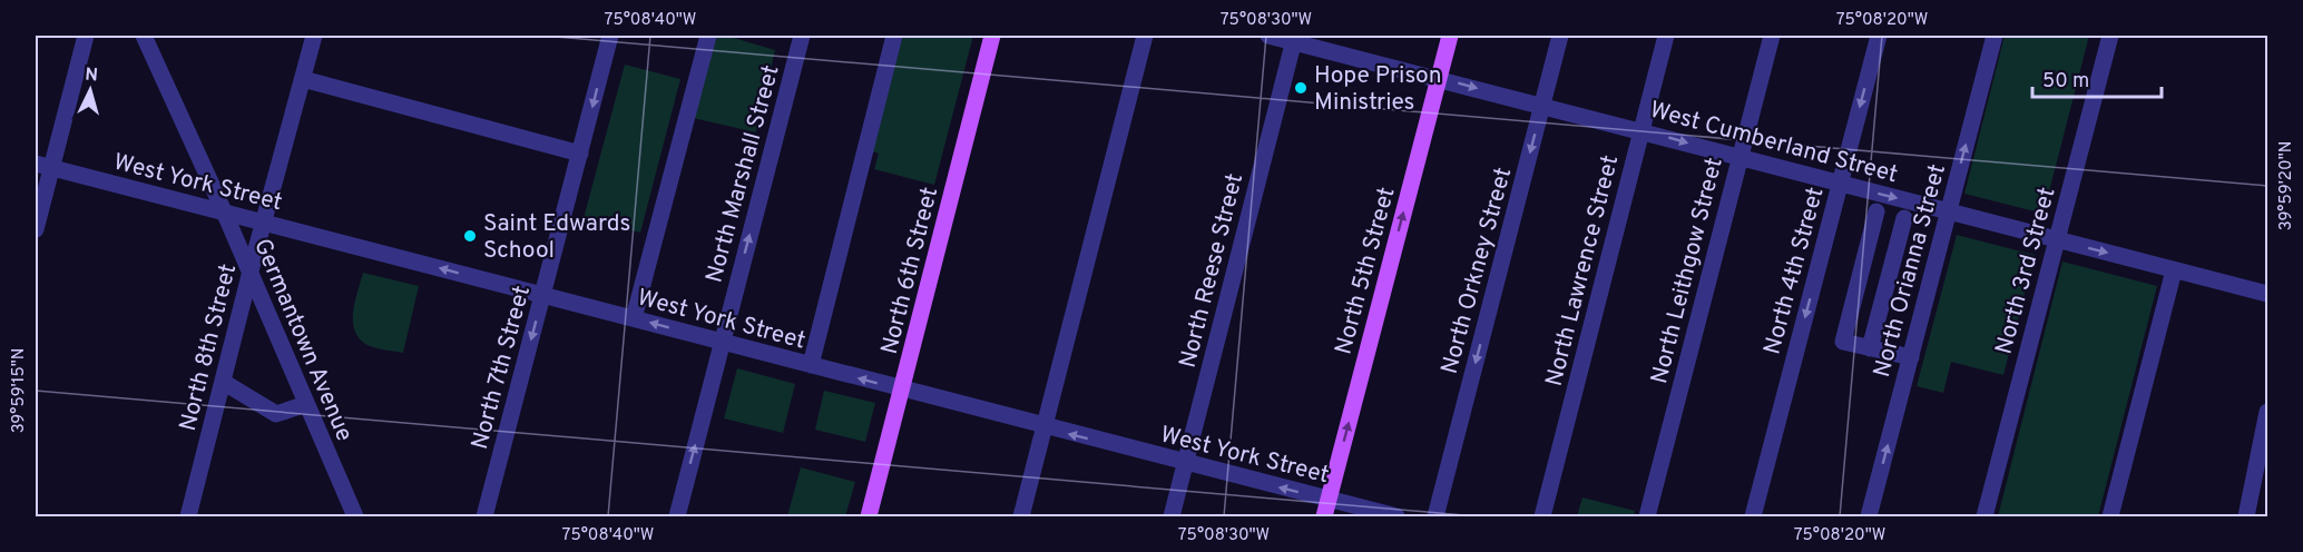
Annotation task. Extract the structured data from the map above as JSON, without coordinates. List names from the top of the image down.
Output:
{
  "streets": {
    "main road": ["North 6th Street", "North 5th Street"],
    "street": [
      "West Cumberland Street",
      "North Marshall Street",
      "West York Street",
      "North Reese Street",
      "North Orkney Street",
      "North Lawrence Street",
      "North Leithgow Street",
      "North 4th Street",
      "North Orianna Street",
      "North 3rd Street",
      "Germantown Avenue",
      "North 8th Street",
      "North 7th Street"
    ]
  },
  "crossings": [
    ["West Cumberland Street", "North Reese Street"],
    ["West Cumberland Street", "North 5th Street"],
    ["West Cumberland Street", "North Orkney Street"],
    ["West Cumberland Street", "North Lawrence Street"],
    ["West Cumberland Street", "North Leithgow Street"],
    ["West Cumberland Street", "North 4th Street"],
    ["West Cumberland Street", "North Orianna Street"],
    ["West Cumberland Street", "North 3rd Street"],
    ["North Marshall Street", "West York Street"],
    ["West York Street", "North 6th Street"],
    ["West York Street", "North Reese Street"],
    ["West York Street", "North 5th Street"],
    ["West York Street", "Germantown Avenue"],
    ["West York Street", "North 8th Street"],
    ["West York Street", "North 7th Street"],
    ["Germantown Avenue", "North 8th Street"]
  ],
  "one_way": [
    "West Cumberland Street",
    "North 5th Street",
    "North Orkney Street",
    "North 4th Street",
    "North Orianna Street"
  ],
  "places": ["Hope Prison Ministries", "Saint Edwards School"],
  "scale_bar": "50 m",
  "north": "top",
  "coordinates": [
    "75°08'40\"W",
    "75°08'30\"W",
    "75°08'20\"W",
    "39°59'20\"N",
    "39°59'15\"N"
  ]
}
